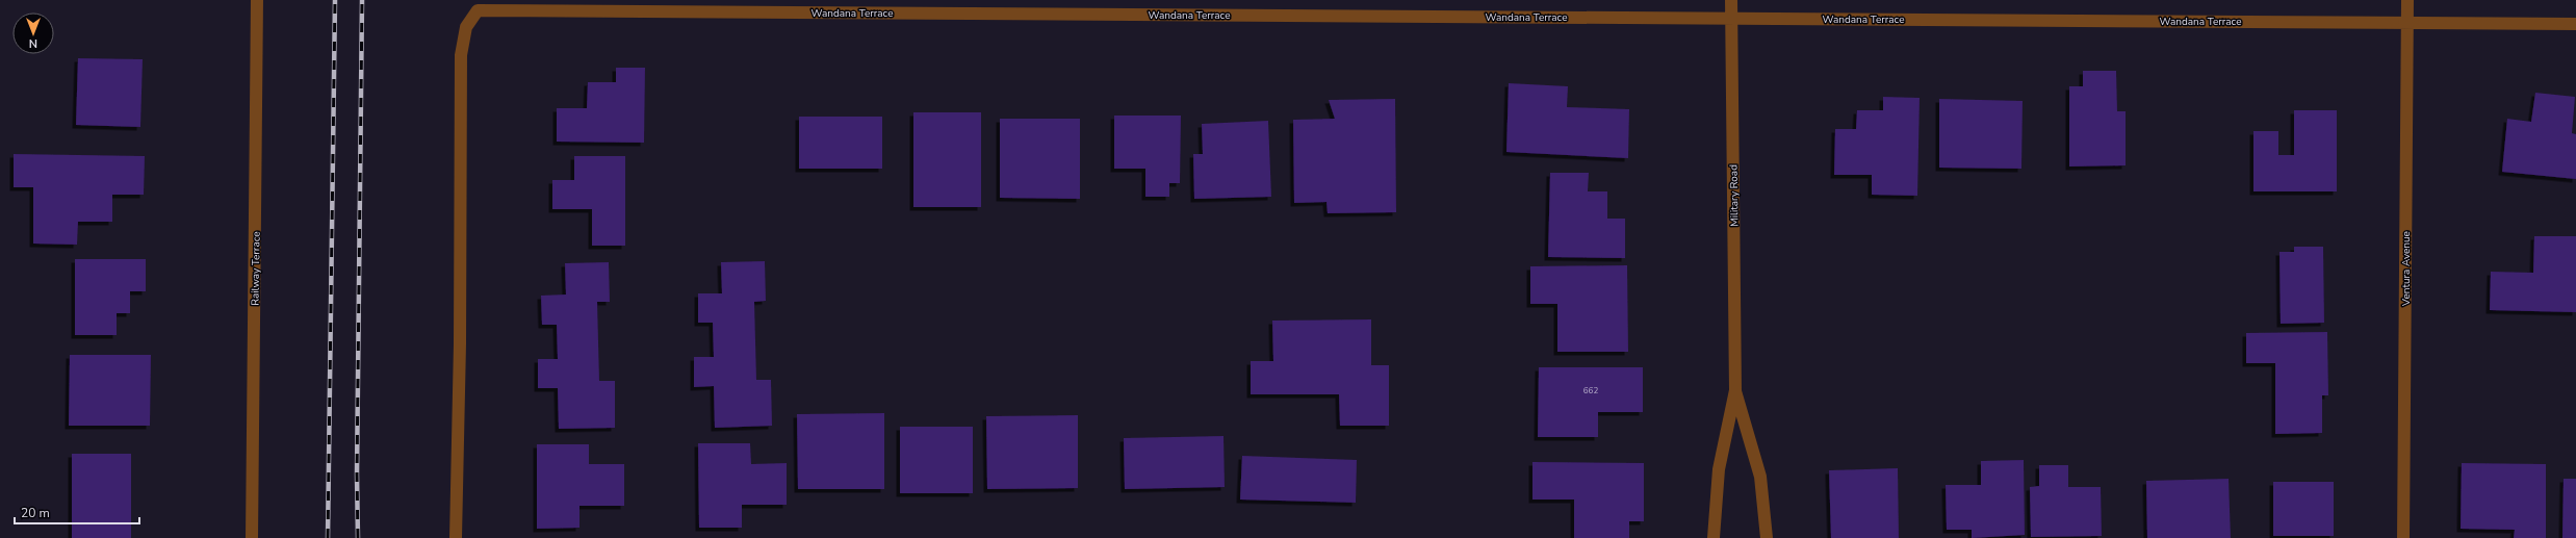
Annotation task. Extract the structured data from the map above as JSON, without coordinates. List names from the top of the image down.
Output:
{
  "streets": {
    "street": [
      "Wandana Terrace",
      "Military Road",
      "Railway Terrace",
      "Ventura Avenue"
    ]
  },
  "crossings": [
    ["Wandana Terrace", "Military Road"],
    ["Wandana Terrace", "Ventura Avenue"]
  ],
  "house_numbers": ["662"],
  "scale_bar": "20 m",
  "north": "bottom"
}
